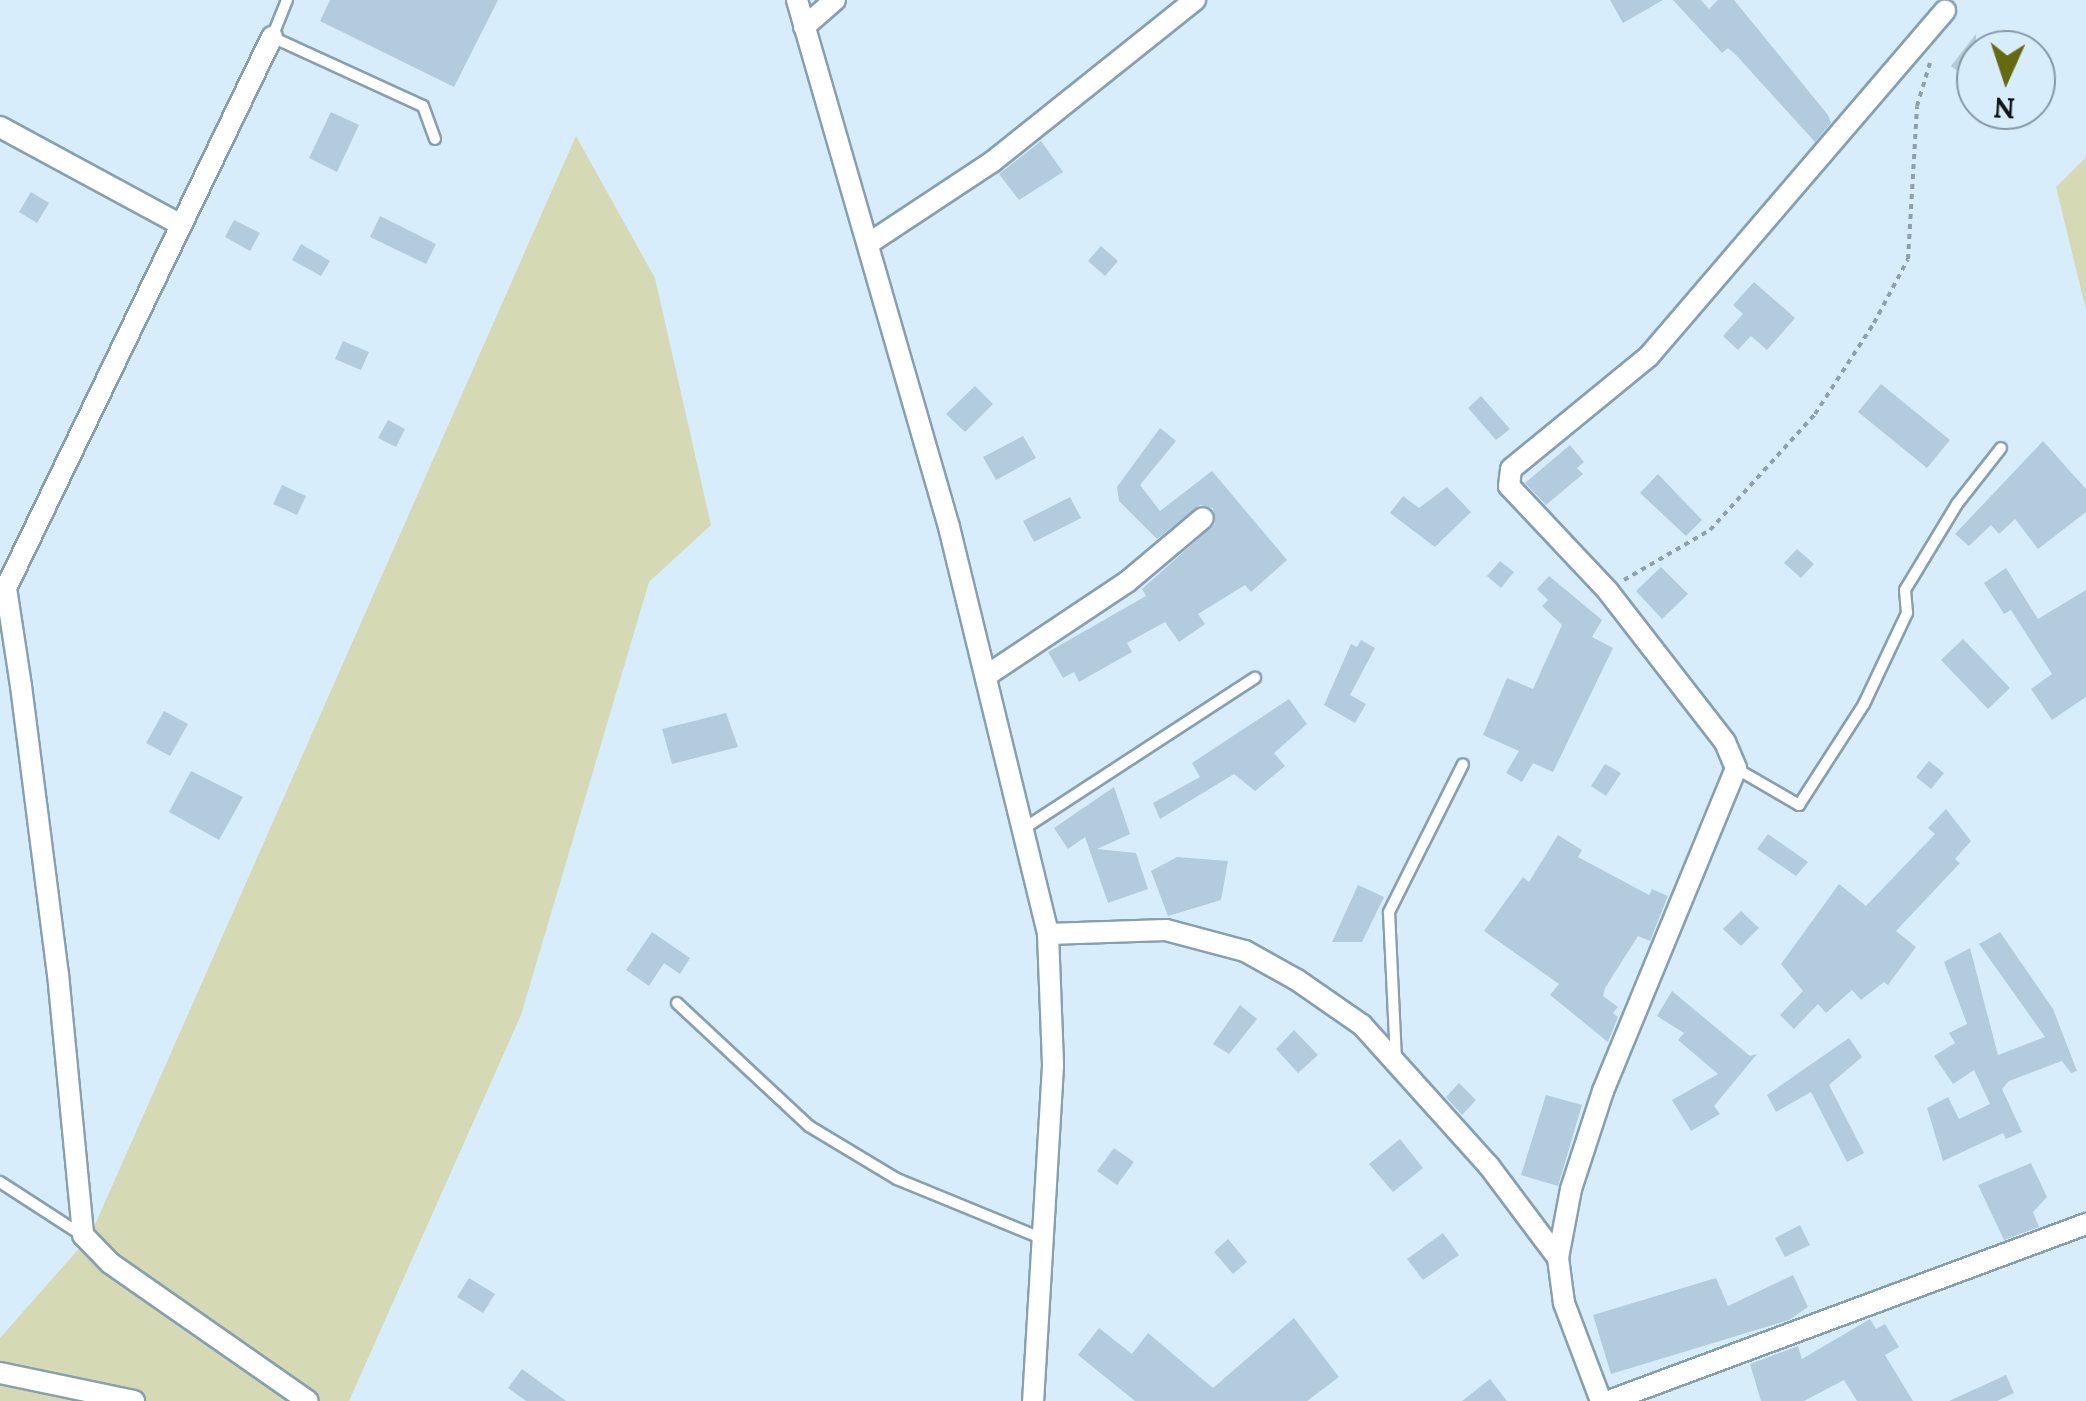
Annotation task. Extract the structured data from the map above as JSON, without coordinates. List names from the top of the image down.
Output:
{
  "north": "bottom"
}
